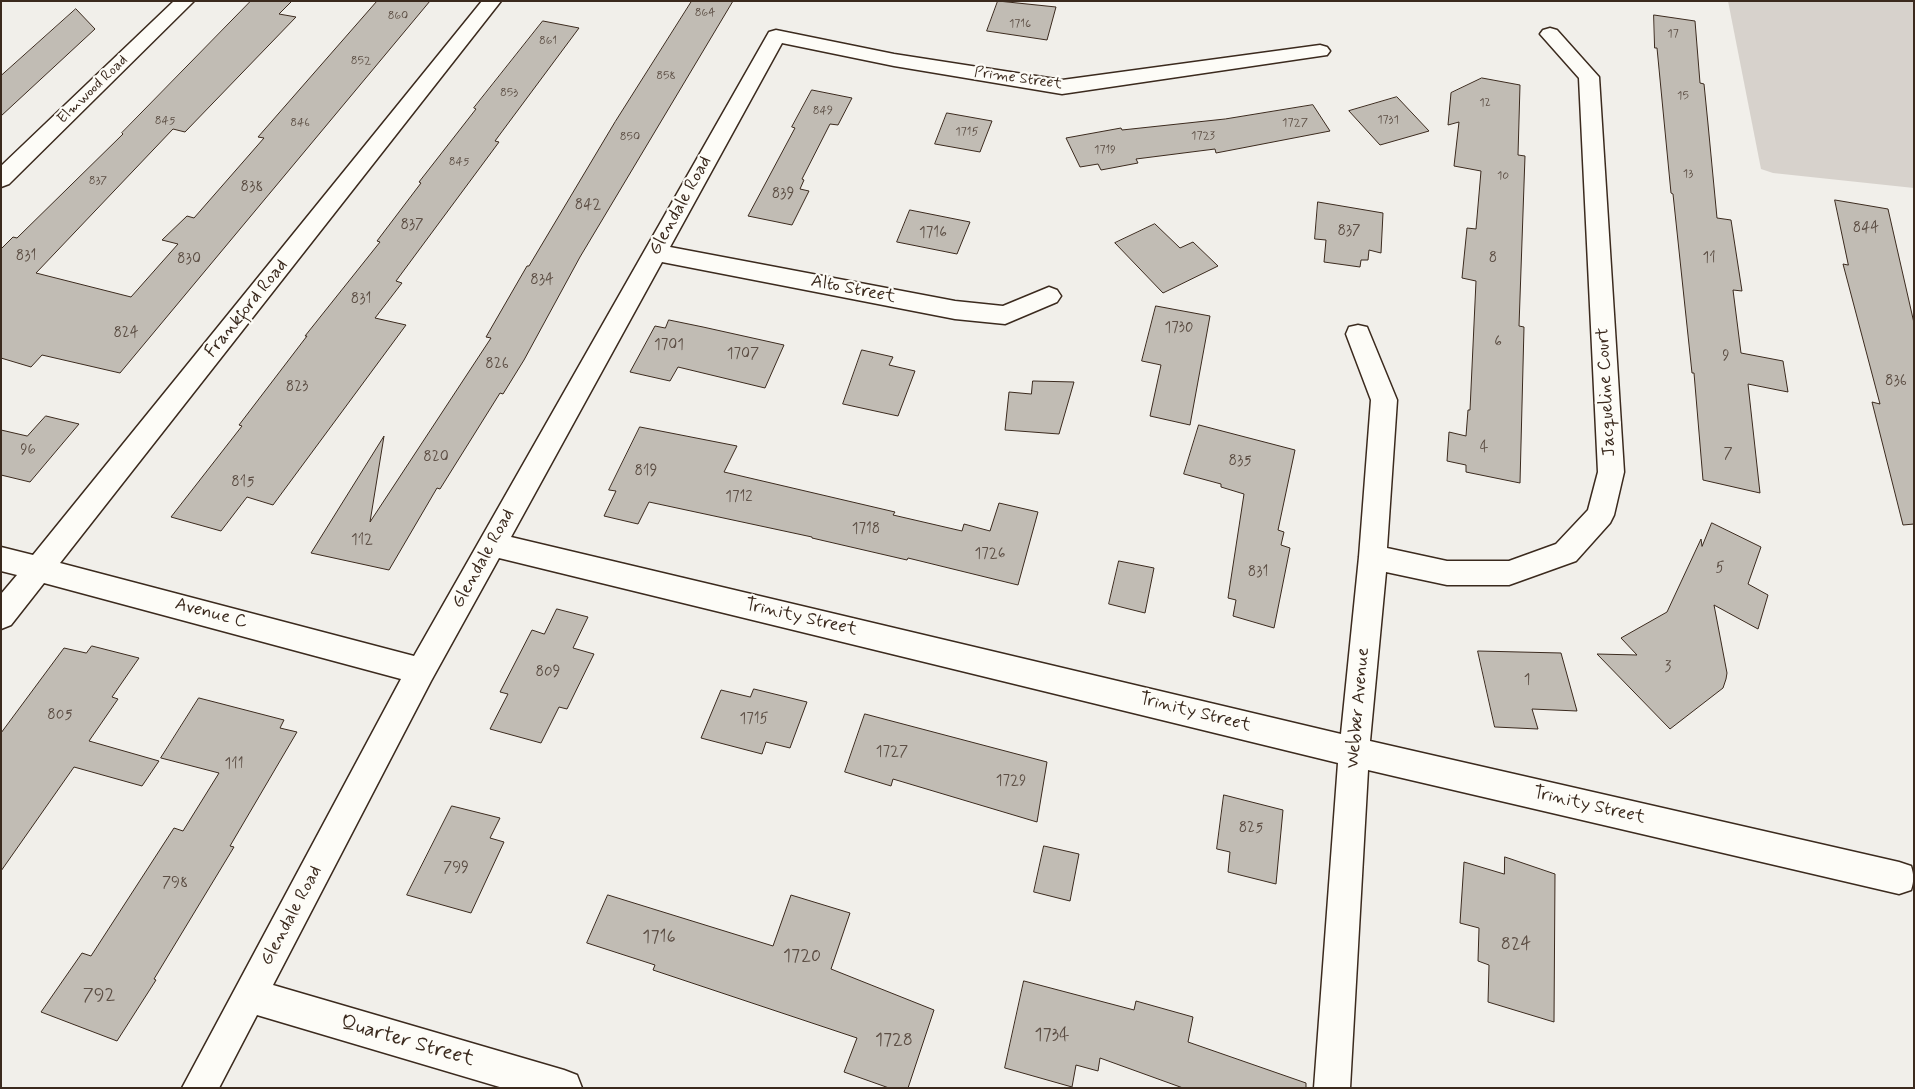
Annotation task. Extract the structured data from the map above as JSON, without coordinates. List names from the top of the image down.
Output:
{
  "streets": {
    "street": [
      "Prime Street",
      "Elmwood Road",
      "Glendale Road",
      "Alto Street",
      "Frankford Road",
      "Jacqueline Court",
      "Avenue C",
      "Trinity Street",
      "Webber Avenue",
      "Quarter Street"
    ]
  },
  "crossings": [
    ["Prime Street", "Glendale Road"],
    ["Glendale Road", "Alto Street"],
    ["Glendale Road", "Avenue C"],
    ["Glendale Road", "Trinity Street"],
    ["Glendale Road", "Quarter Street"],
    ["Frankford Road", "Avenue C"],
    ["Jacqueline Court", "Webber Avenue"],
    ["Trinity Street", "Webber Avenue"]
  ],
  "house_numbers": [
    "864",
    "860",
    "1716",
    "17",
    "861",
    "852",
    "858",
    "853",
    "15",
    "12",
    "849",
    "1731",
    "845",
    "846",
    "1727",
    "1715",
    "1723",
    "850",
    "1719",
    "845",
    "13",
    "10",
    "837",
    "838",
    "839",
    "842",
    "837",
    "844",
    "837",
    "1716",
    "831",
    "8",
    "11",
    "830",
    "834",
    "831",
    "1730",
    "824",
    "6",
    "1701",
    "1707",
    "9",
    "826",
    "836",
    "823",
    "4",
    "96",
    "7",
    "820",
    "835",
    "819",
    "815",
    "1712",
    "1718",
    "112",
    "1726",
    "5",
    "831",
    "3",
    "809",
    "1",
    "805",
    "1715",
    "1727",
    "111",
    "1729",
    "825",
    "799",
    "798",
    "1716",
    "824",
    "1720",
    "792",
    "1734",
    "1728"
  ]
}
